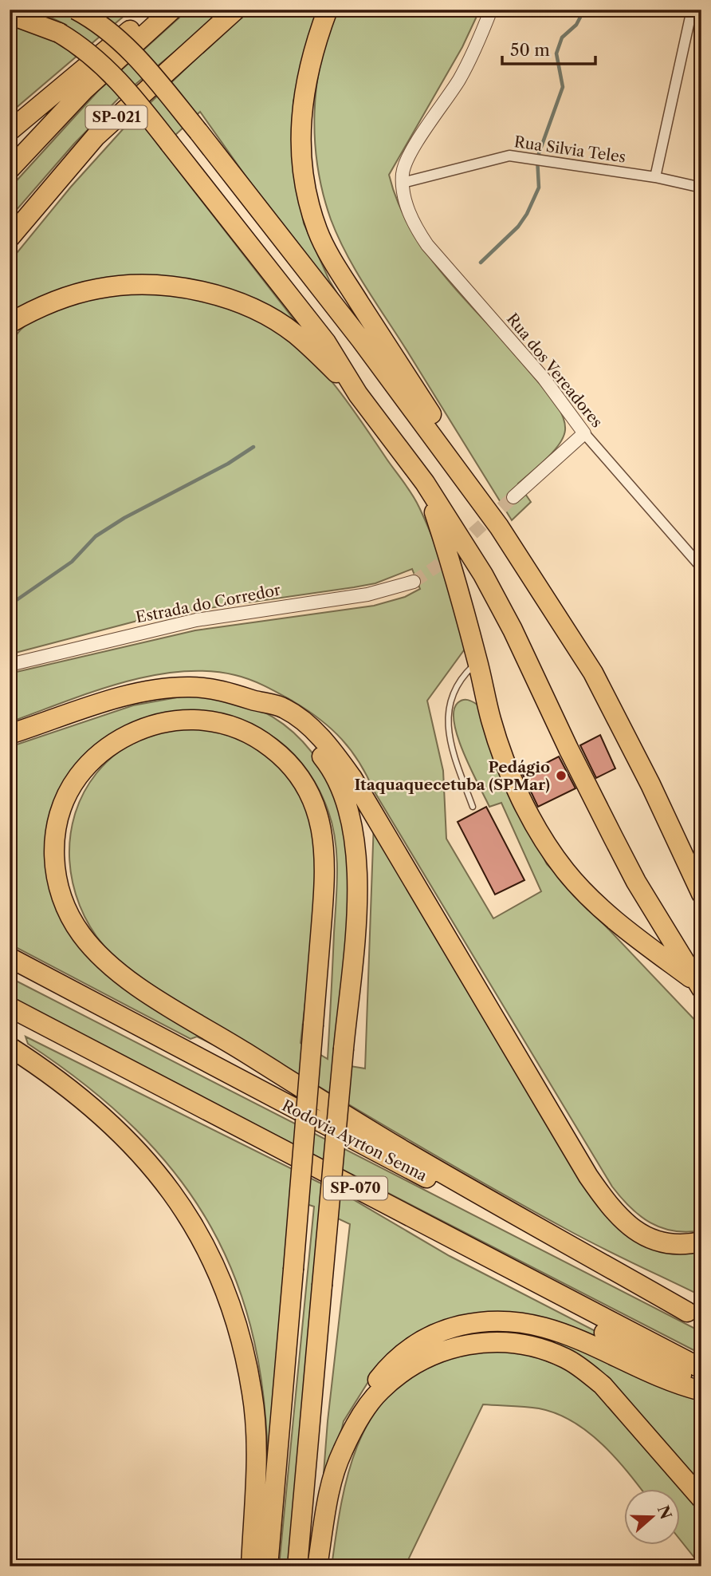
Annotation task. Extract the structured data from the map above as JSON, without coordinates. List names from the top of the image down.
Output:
{
  "streets": {
    "highway": ["SP-021", "Rodovia Ayrton Senna", "SP-070"],
    "street": ["Rua Silvia Teles", "Rua dos Vereadores", "Estrada do Corredor"]
  },
  "crossings": [
    ["Rua Silvia Teles", "Rua dos Vereadores"]
  ],
  "places": ["Pedágio Itaquaquecetuba (SPMar)"],
  "scale_bar": "50 m",
  "north": "right"
}
